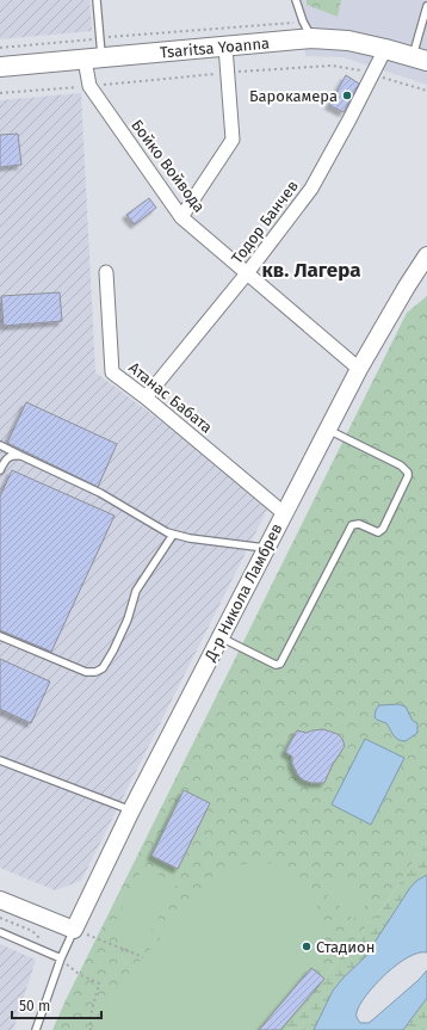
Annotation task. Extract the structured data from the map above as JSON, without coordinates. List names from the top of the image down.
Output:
{
  "streets": {
    "main road": ["Tsaritsa Yoanna"],
    "street": [
      "Бойко Войвода",
      "Тодор Банчев",
      "Атанас Бабата",
      "Д-р Никола Ламбрев"
    ]
  },
  "crossings": [
    ["Tsaritsa Yoanna", "Бойко Войвода"],
    ["Tsaritsa Yoanna", "Тодор Банчев"],
    ["Бойко Войвода", "Тодор Банчев"],
    ["Бойко Войвода", "Д-р Никола Ламбрев"],
    ["Тодор Банчев", "Атанас Бабата"],
    ["Атанас Бабата", "Д-р Никола Ламбрев"]
  ],
  "districts": ["кв. Лагера"],
  "places": ["Барокамера", "Стадион"],
  "scale_bar": "50 m"
}
